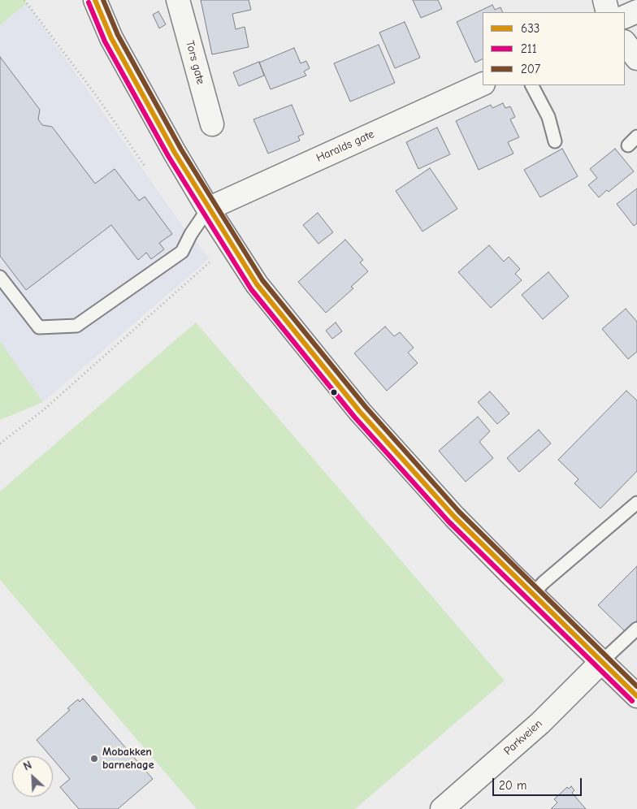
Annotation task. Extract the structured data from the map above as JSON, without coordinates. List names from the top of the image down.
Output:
{
  "streets": {
    "main road": ["Tors gate", "Haralds gate", "Parkveien"]
  },
  "places": ["Mobakken barnehage"],
  "lines": ["transit line 633", "transit line 207", "transit line 211"],
  "legend": ["633", "211", "207"],
  "scale_bar": "20 m",
  "north": "top left"
}
